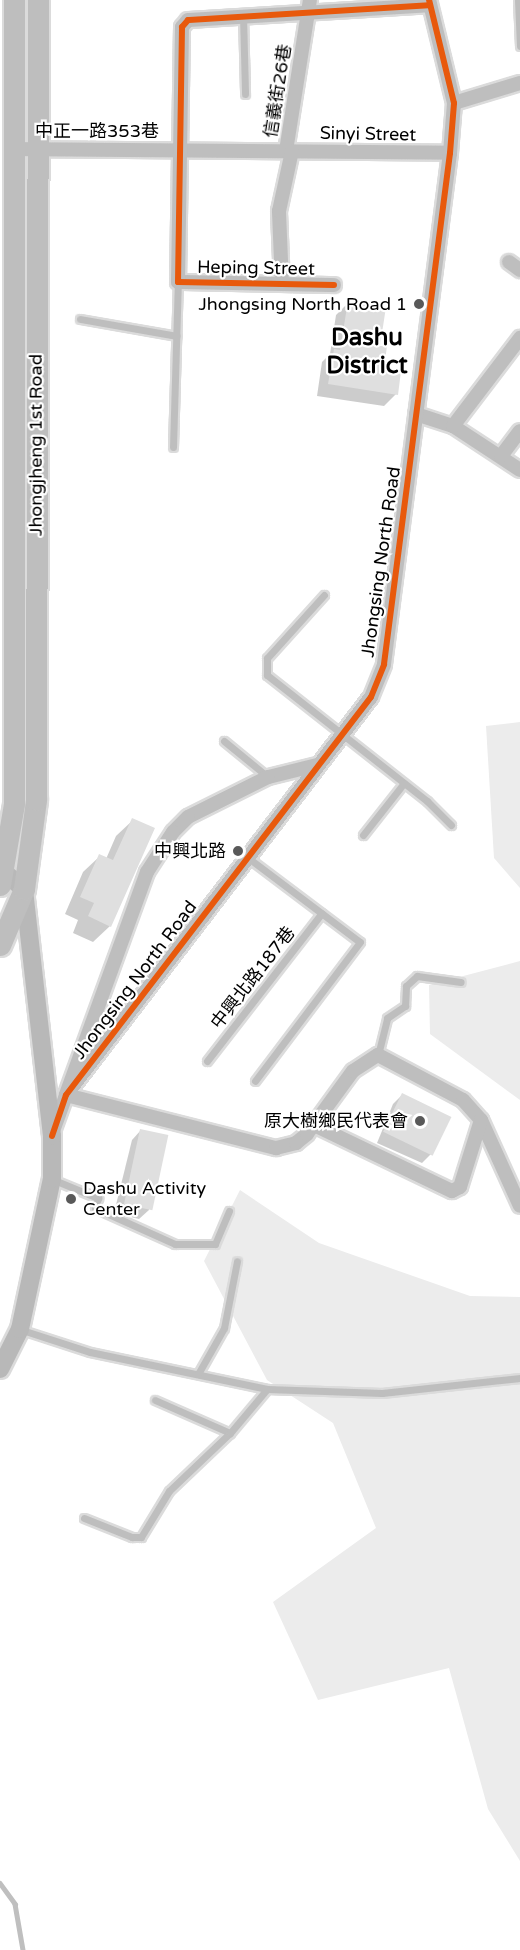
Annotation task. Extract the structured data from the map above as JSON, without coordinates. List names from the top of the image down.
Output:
{
  "streets": {
    "main road": ["Jhongjheng 1st Road"],
    "street": [
      "信義街26巷",
      "中正一路353巷",
      "Sinyi Street",
      "Heping Street",
      "Jhongsing North Road"
    ],
    "lane": ["中興北路187巷"]
  },
  "crossings": [
    ["信義街26巷", "中正一路353巷"],
    ["信義街26巷", "Sinyi Street"],
    ["信義街26巷", "Heping Street"],
    ["中正一路353巷", "Sinyi Street"],
    ["中正一路353巷", "Jhongjheng 1st Road"],
    ["中正一路353巷", "Jhongsing North Road"],
    ["Sinyi Street", "Jhongsing North Road"],
    ["Jhongjheng 1st Road", "Jhongsing North Road"]
  ],
  "districts": ["Dashu District"],
  "places": [
    "Jhongsing North Road 1",
    "中興北路",
    "原大樹鄉民代表會",
    "Dashu Activity Center"
  ]
}
